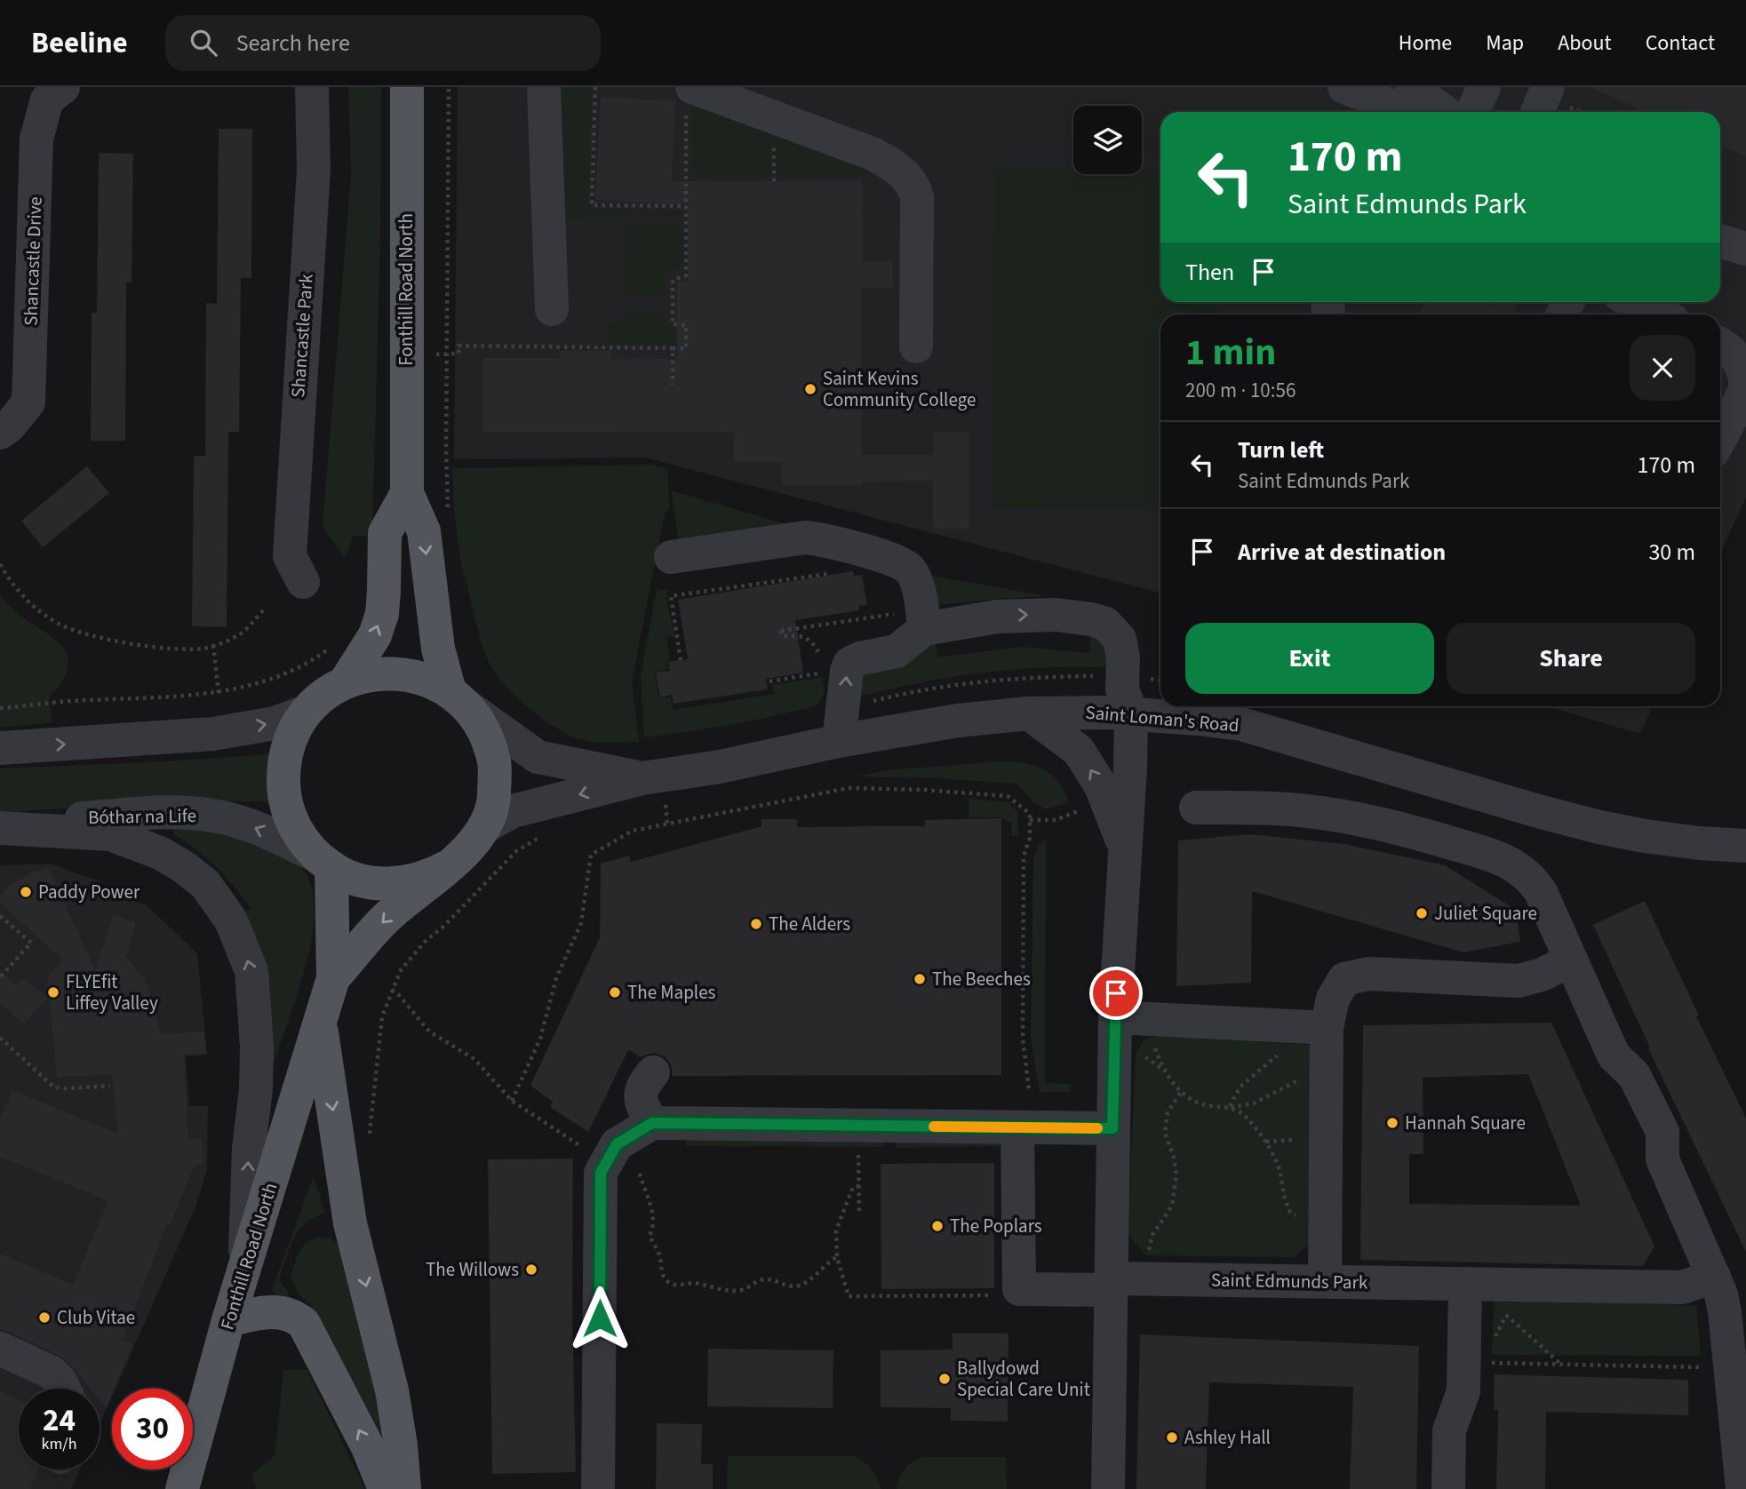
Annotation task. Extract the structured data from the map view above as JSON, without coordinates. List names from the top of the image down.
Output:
{
  "streets": {
    "main road": ["Fonthill Road North"],
    "street": [
      "Shancastle Drive",
      "Shancastle Park",
      "Saint Loman's Road",
      "Bóthar na Life",
      "Saint Edmunds Park"
    ]
  },
  "crossings": [
    ["Fonthill Road North", "Saint Loman's Road"],
    ["Fonthill Road North", "Bóthar na Life"],
    ["Saint Loman's Road", "Bóthar na Life"]
  ],
  "places": [
    "Saint Kevins Community College",
    "Paddy Power",
    "Juliet Square",
    "The Alders",
    "The Beeches",
    "FLYEfit Liffey Valley",
    "The Maples",
    "Hannah Square",
    "The Poplars",
    "The Willows",
    "Club Vitae",
    "Ballydowd Special Care Unit",
    "Ashley Hall"
  ],
  "page": {
    "header": "Beeline",
    "search": "Search here",
    "nav": [
      "Home",
      "Map",
      "About",
      "Contact"
    ],
    "turn": ["170 m", "Saint Edmunds Park"],
    "then": "Then",
    "heading": ["1 min", "200 m · 10:56"],
    "list": [
      {
        "name": "Turn left",
        "note": "Saint Edmunds Park",
        "value": "170 m"
      },
      {
        "name": "Arrive at destination",
        "value": "30 m"
      }
    ],
    "buttons": ["Exit", "Share"],
    "speed": "24 km/h",
    "limit": "30"
  }
}
